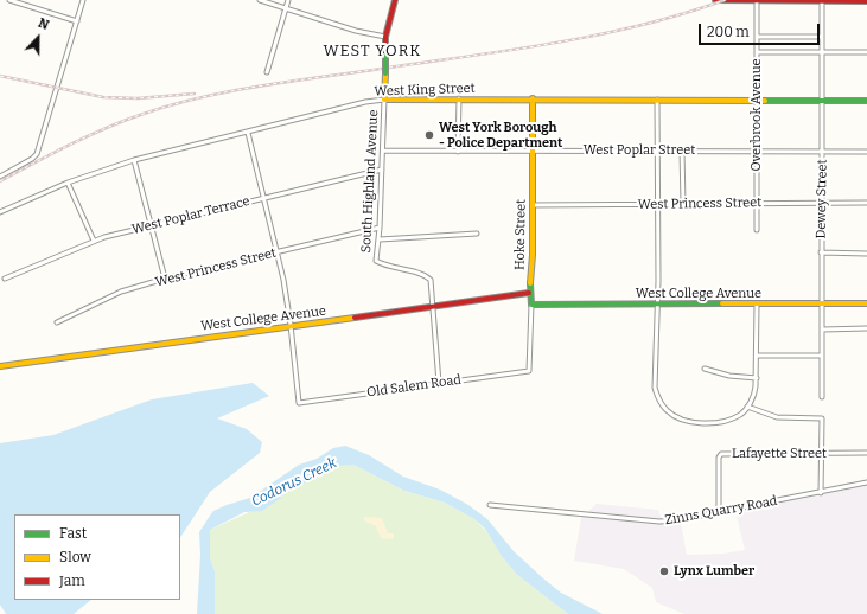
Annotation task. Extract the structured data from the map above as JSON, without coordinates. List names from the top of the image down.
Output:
{
  "streets": {
    "street": [
      "West King Street",
      "Overbrook Avenue",
      "West Poplar Street",
      "South Highland Avenue",
      "Dewey Street",
      "West Princess Street",
      "West Poplar Terrace",
      "Hoke Street",
      "West College Avenue",
      "Old Salem Road",
      "Lafayette Street",
      "Zinns Quarry Road"
    ]
  },
  "crossings": [
    ["West King Street", "Overbrook Avenue"],
    ["West King Street", "South Highland Avenue"],
    ["West King Street", "Dewey Street"],
    ["West King Street", "Hoke Street"],
    ["Overbrook Avenue", "West Poplar Street"],
    ["Overbrook Avenue", "West Princess Street"],
    ["West Poplar Street", "South Highland Avenue"],
    ["West Poplar Street", "Dewey Street"],
    ["West Poplar Street", "Hoke Street"],
    ["South Highland Avenue", "West Princess Street"],
    ["South Highland Avenue", "West Poplar Terrace"],
    ["South Highland Avenue", "West College Avenue"],
    ["South Highland Avenue", "Old Salem Road"],
    ["Dewey Street", "West Princess Street"],
    ["Dewey Street", "West College Avenue"],
    ["West Princess Street", "Hoke Street"],
    ["Hoke Street", "West College Avenue"],
    ["Hoke Street", "Old Salem Road"],
    ["West College Avenue", "Old Salem Road"],
    ["Lafayette Street", "Zinns Quarry Road"]
  ],
  "districts": ["WEST YORK"],
  "water": ["Codorus Creek"],
  "places": ["West York Borough - Police Department", "Lynx Lumber"],
  "legend": ["Fast", "Slow", "Jam"],
  "scale_bar": "200 m",
  "north": "top"
}
